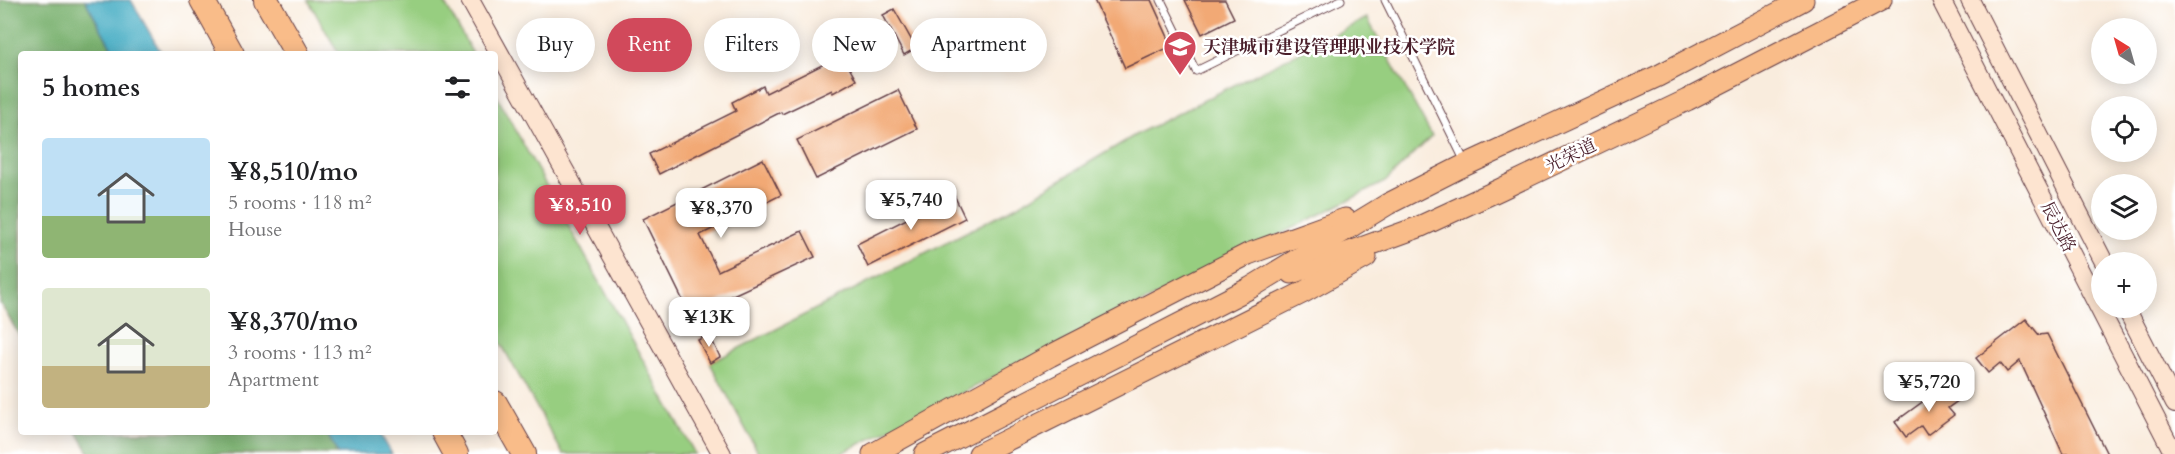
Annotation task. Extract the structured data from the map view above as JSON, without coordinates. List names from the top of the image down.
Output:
{
  "streets": {
    "main road": ["光荣道"],
    "street": ["辰达路"]
  },
  "places": {
    "school or university": ["天津城市建设管理职业技术学院"]
  },
  "north": "top left",
  "page": {
    "map_buttons": "+",
    "chip": [
      "Buy",
      "Rent",
      "Filters",
      "New",
      "Apartment"
    ],
    "heading": "5 homes",
    "list": [
      {
        "name": "¥8,510/mo",
        "note": "5 rooms · 118 m² · House"
      },
      {
        "name": "¥8,370/mo",
        "note": "3 rooms · 113 m² · Apartment"
      }
    ],
    "price": [
      "¥5,740",
      "¥8,510",
      "¥8,370",
      "¥13K",
      "¥5,720"
    ]
  }
}
